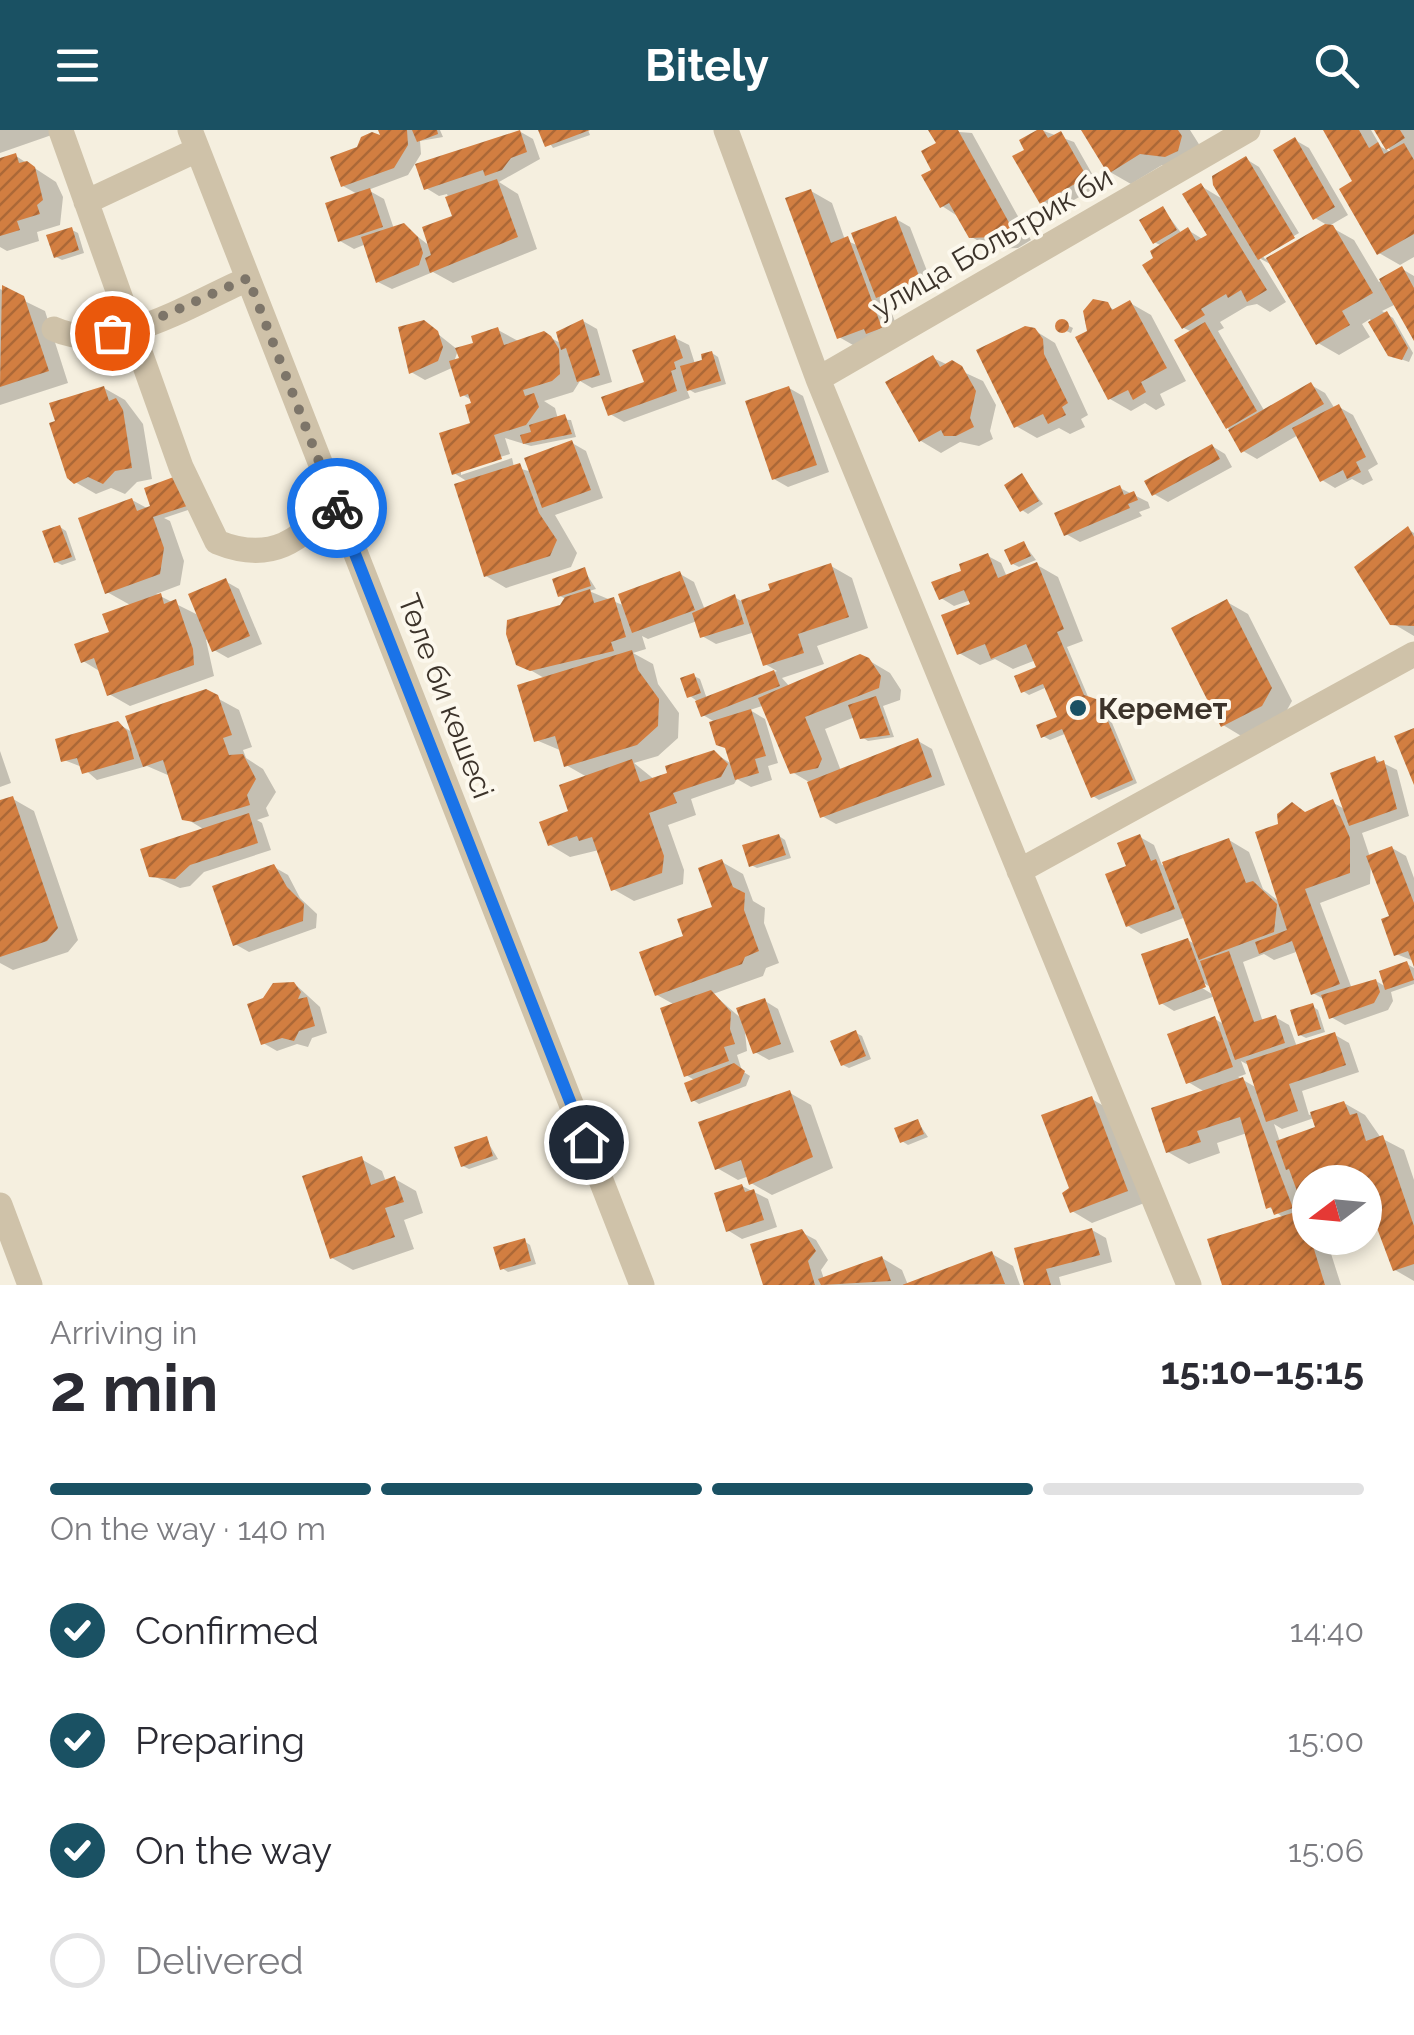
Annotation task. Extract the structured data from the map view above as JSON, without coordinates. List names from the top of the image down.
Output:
{
  "streets": {
    "street": ["улица Больтрик би", "Төле би көшесі"]
  },
  "places": ["Керемет"],
  "north": "left",
  "page": {
    "header": "Bitely",
    "heading": ["2 min", "Arriving in", "15:10–15:15"],
    "bar": "On the way · 140 m",
    "list": [
      ["Confirmed", "14:40"],
      ["Preparing", "15:00"],
      ["On the way", "15:06"],
      "Delivered"
    ]
  }
}
